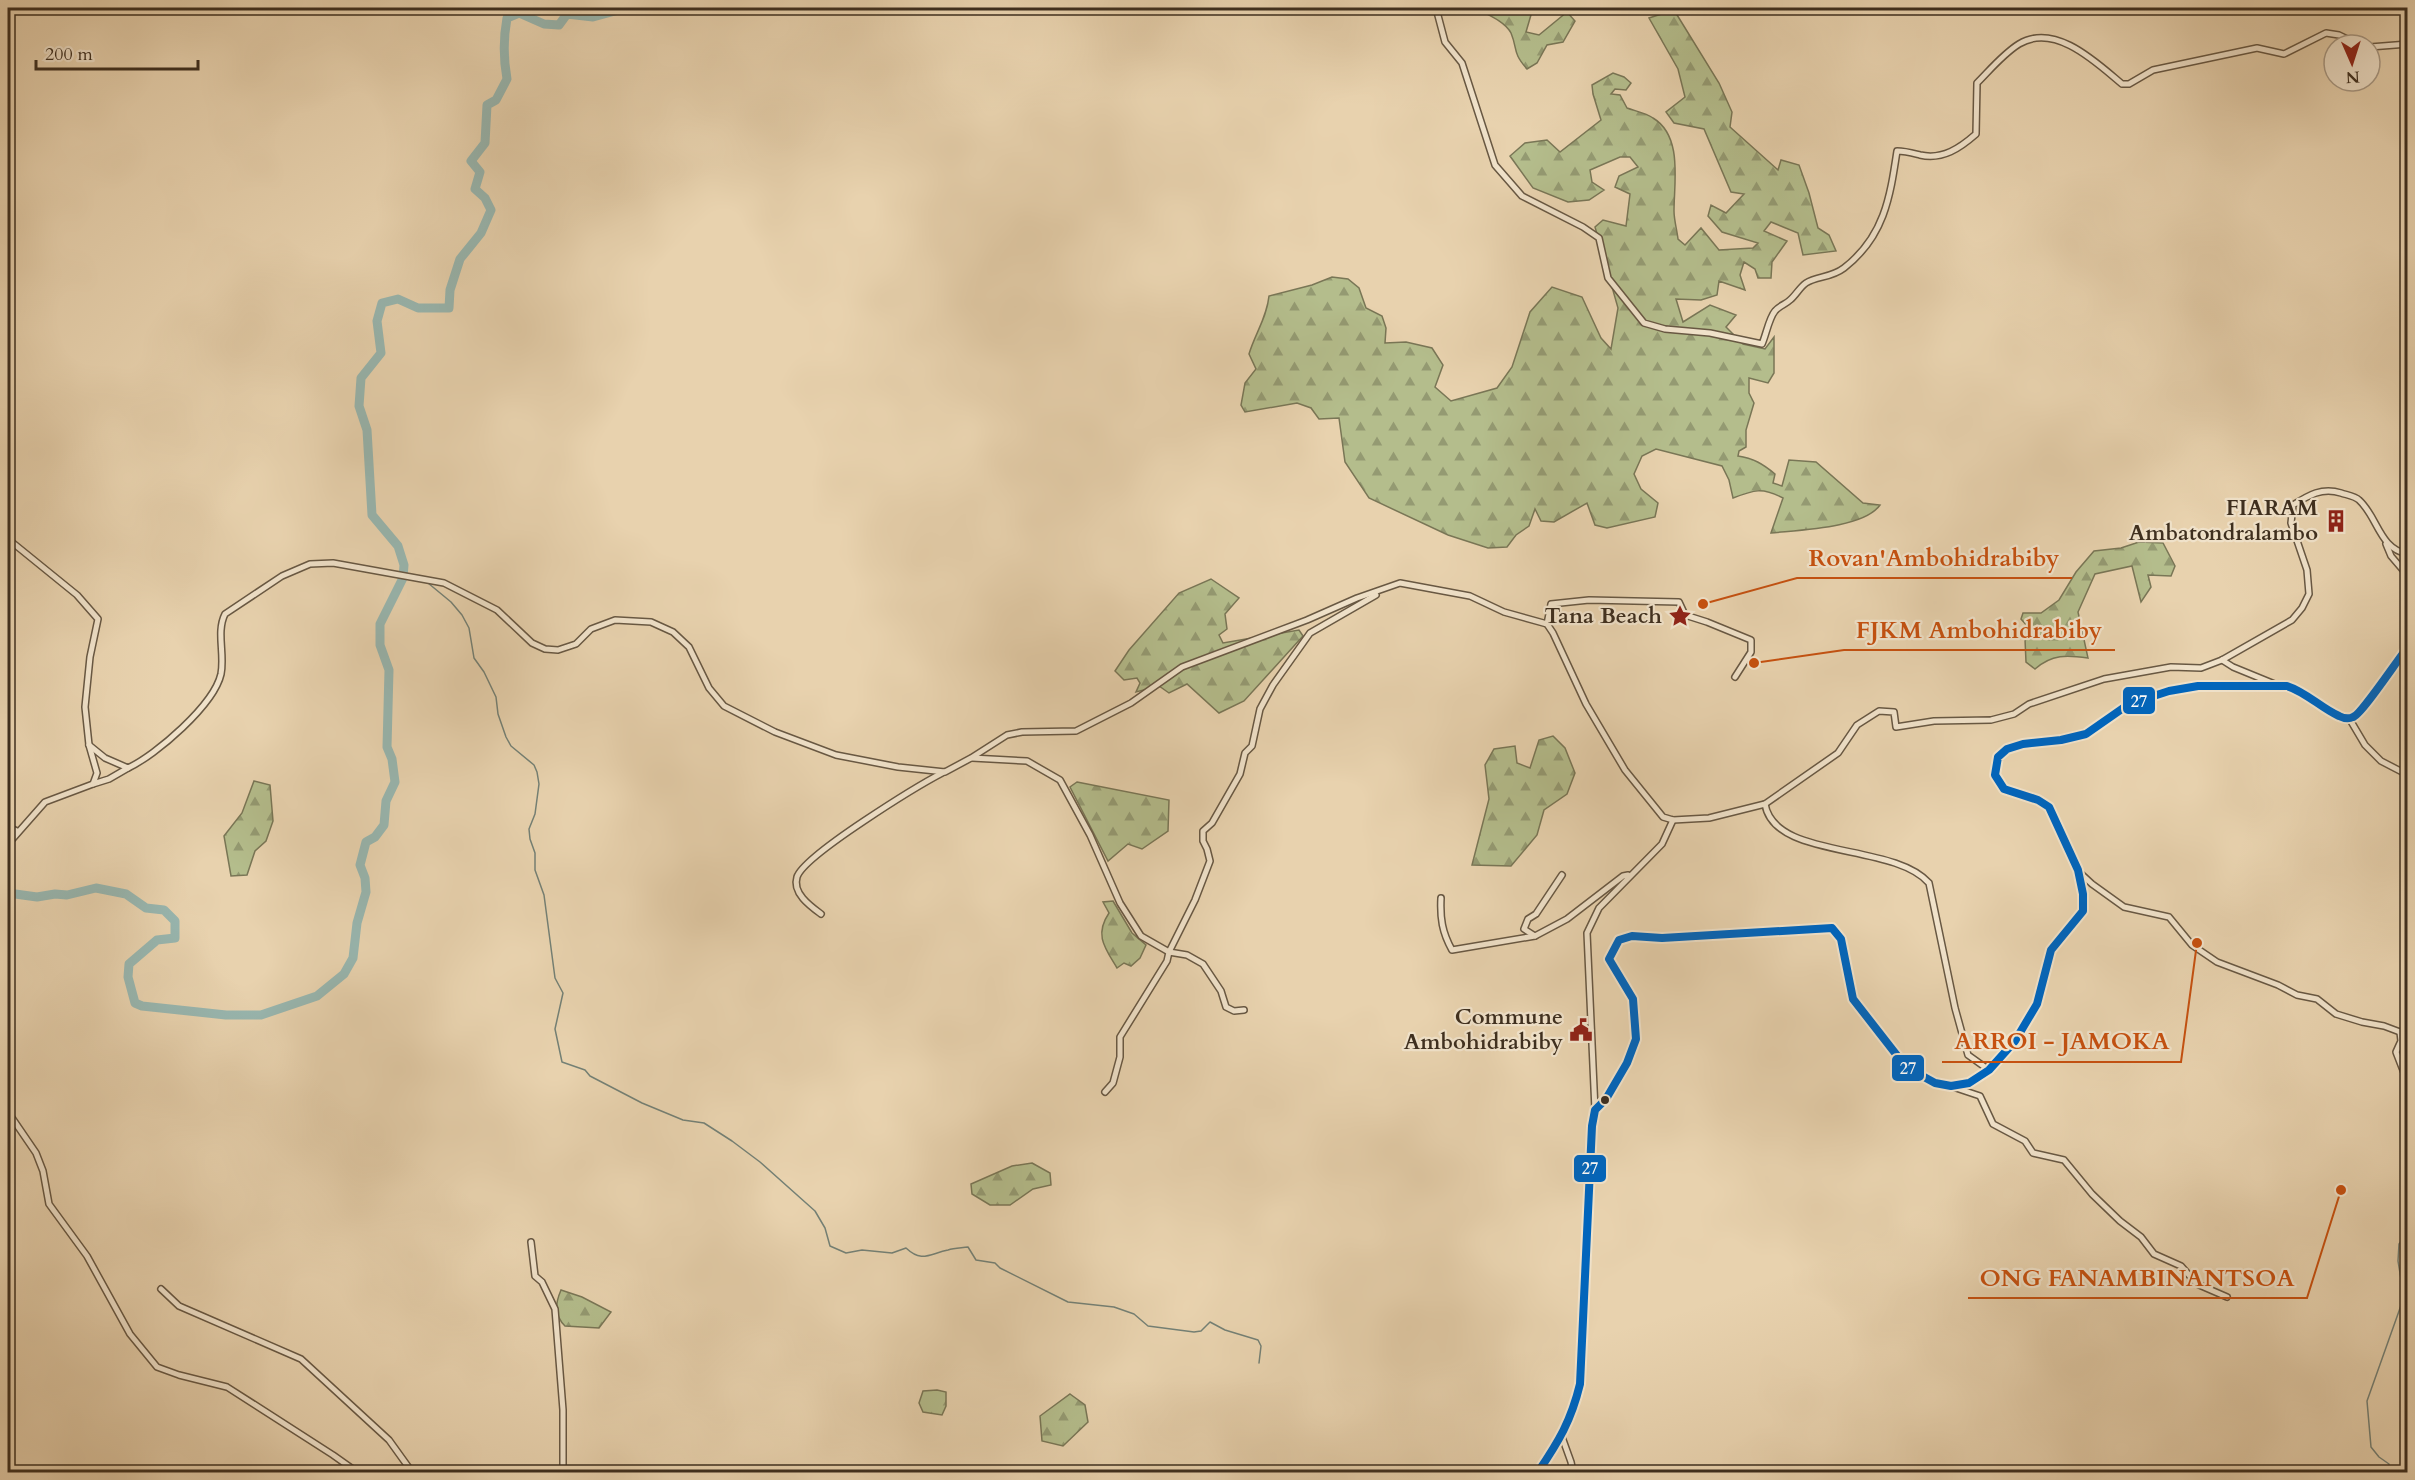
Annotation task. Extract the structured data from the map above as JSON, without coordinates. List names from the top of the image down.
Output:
{
  "places": {
    "building": ["FIARAM Ambatondralambo"],
    "other": [
      "Rovan'Ambohidrabiby",
      "FJKM Ambohidrabiby",
      "ARROI - JAMOKA",
      "ONG FANAMBINANTSOA"
    ],
    "place": ["Tana Beach"],
    "public building": ["Commune Ambohidrabiby"]
  },
  "lines": ["transit line 27"],
  "scale_bar": "200 m",
  "north": "bottom"
}
